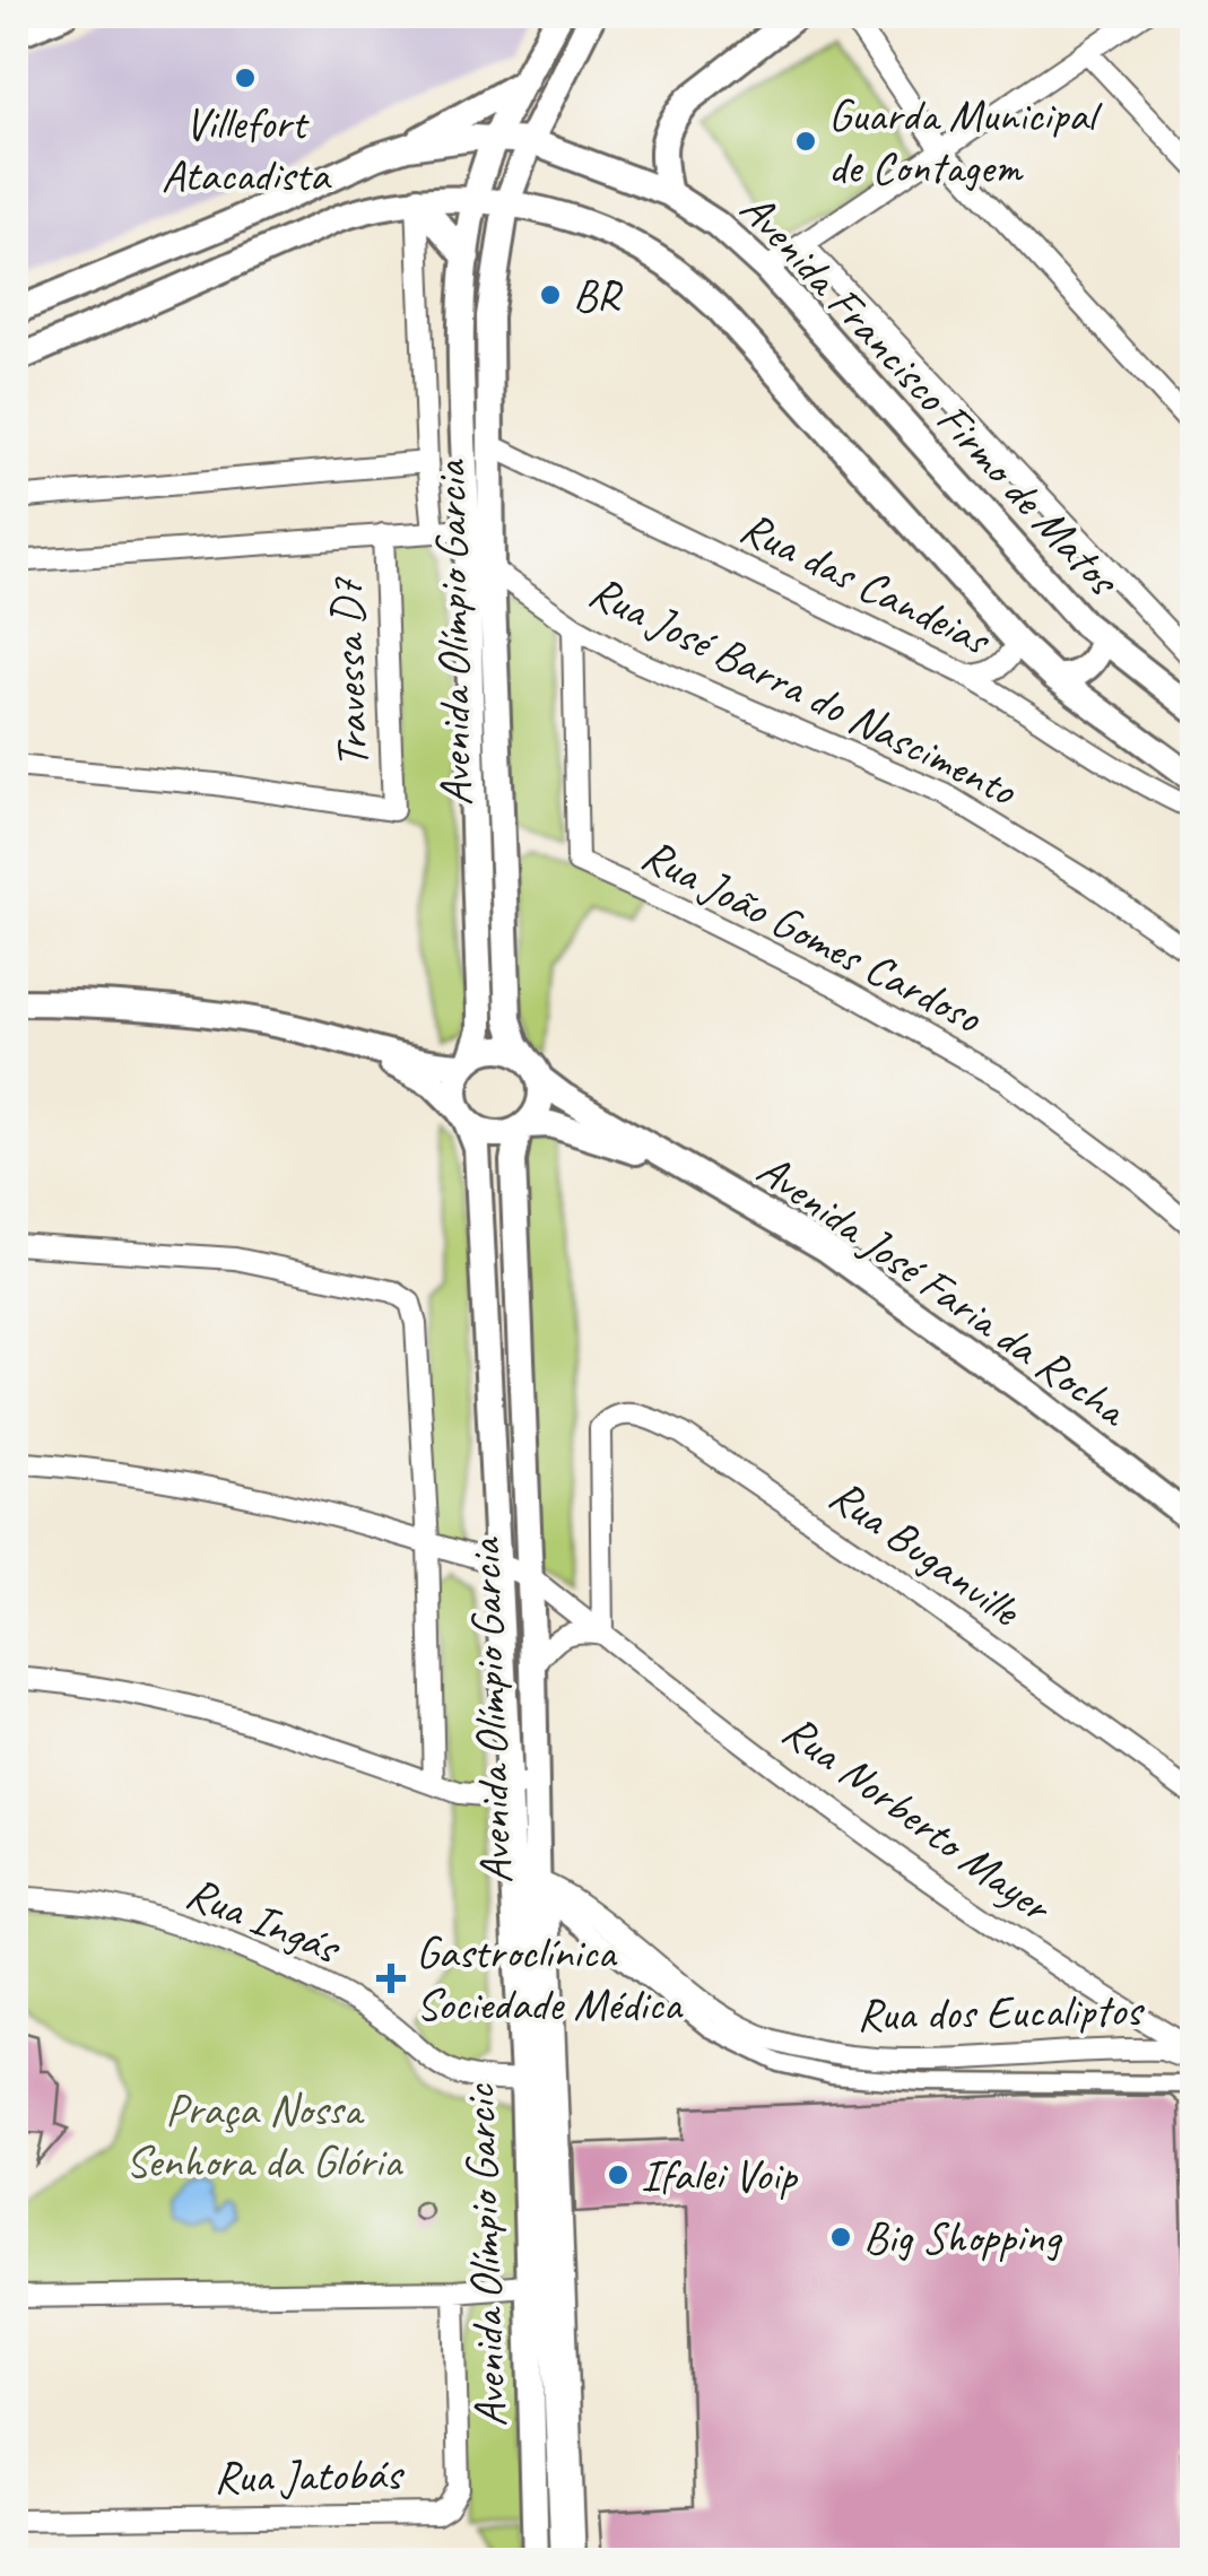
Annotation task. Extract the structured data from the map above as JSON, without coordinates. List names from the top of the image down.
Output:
{
  "streets": {
    "street": [
      "Avenida Francisco Firmo de Matos",
      "Rua das Candeias",
      "Avenida Olímpio Garcia",
      "Travessa D7",
      "Rua José Barra do Nascimento",
      "Rua João Gomes Cardoso",
      "Avenida José Faria da Rocha",
      "Rua Buganville",
      "Rua Norberto Mayer",
      "Rua Ingás",
      "Rua dos Eucaliptos",
      "Avenida Olímpio Garcic",
      "Rua Jatobás"
    ]
  },
  "crossings": [
    ["Avenida Francisco Firmo de Matos", "Avenida Olímpio Garcia"],
    ["Rua das Candeias", "Avenida Olímpio Garcia"],
    ["Avenida Olímpio Garcia", "Rua José Barra do Nascimento"],
    ["Avenida Olímpio Garcia", "Avenida José Faria da Rocha"],
    ["Avenida Olímpio Garcia", "Rua Norberto Mayer"],
    ["Avenida Olímpio Garcia", "Rua dos Eucaliptos"],
    ["Avenida Olímpio Garcia", "Avenida Olímpio Garcic"],
    ["Rua José Barra do Nascimento", "Rua João Gomes Cardoso"],
    ["Rua Buganville", "Rua Norberto Mayer"],
    ["Rua Ingás", "Avenida Olímpio Garcic"],
    ["Rua dos Eucaliptos", "Avenida Olímpio Garcic"]
  ],
  "parks": ["Praça Nossa Senhora da Glória"],
  "places": {
    "other": [
      "Villefort Atacadista",
      "Guarda Municipal de Contagem",
      "BR",
      "Ifalei Voip",
      "Big Shopping"
    ],
    "health": ["Gastroclínica Sociedade Médica"]
  }
}
